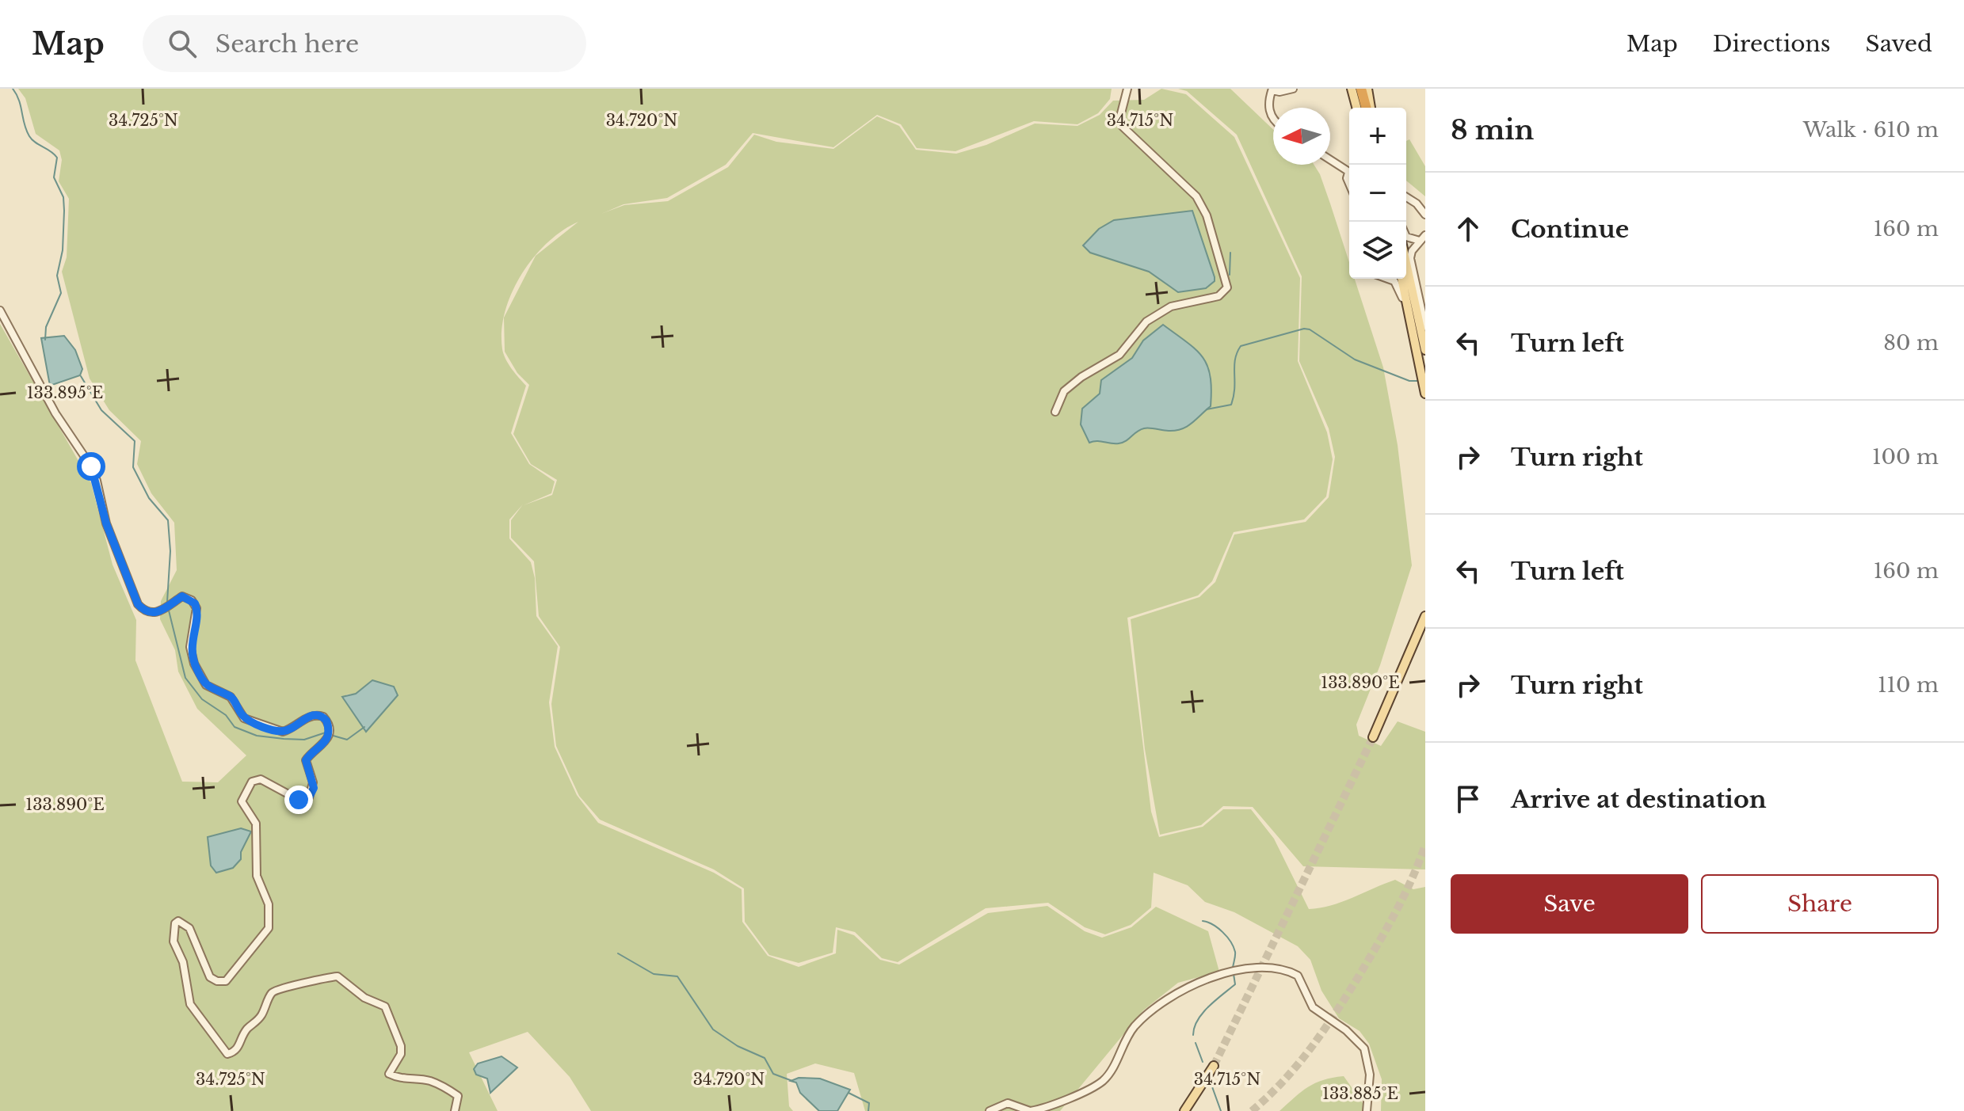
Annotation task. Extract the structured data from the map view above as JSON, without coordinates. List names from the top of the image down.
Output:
{
  "north": "left",
  "page": {
    "header": "Map",
    "search": "Search here",
    "nav": ["Map", "Directions", "Saved"],
    "heading": ["8 min", "Walk · 610 m"],
    "map_buttons": ["+", "−"],
    "list": [
      ["Continue", "160 m"],
      ["Turn left", "80 m"],
      ["Turn right", "100 m"],
      ["Turn left", "160 m"],
      ["Turn right", "110 m"],
      "Arrive at destination"
    ],
    "buttons": ["Save", "Share"]
  },
  "coordinates": [
    "34.725°N",
    "34.720°N",
    "34.715°N",
    "133.895°E",
    "133.890°E",
    "133.885°E"
  ]
}
